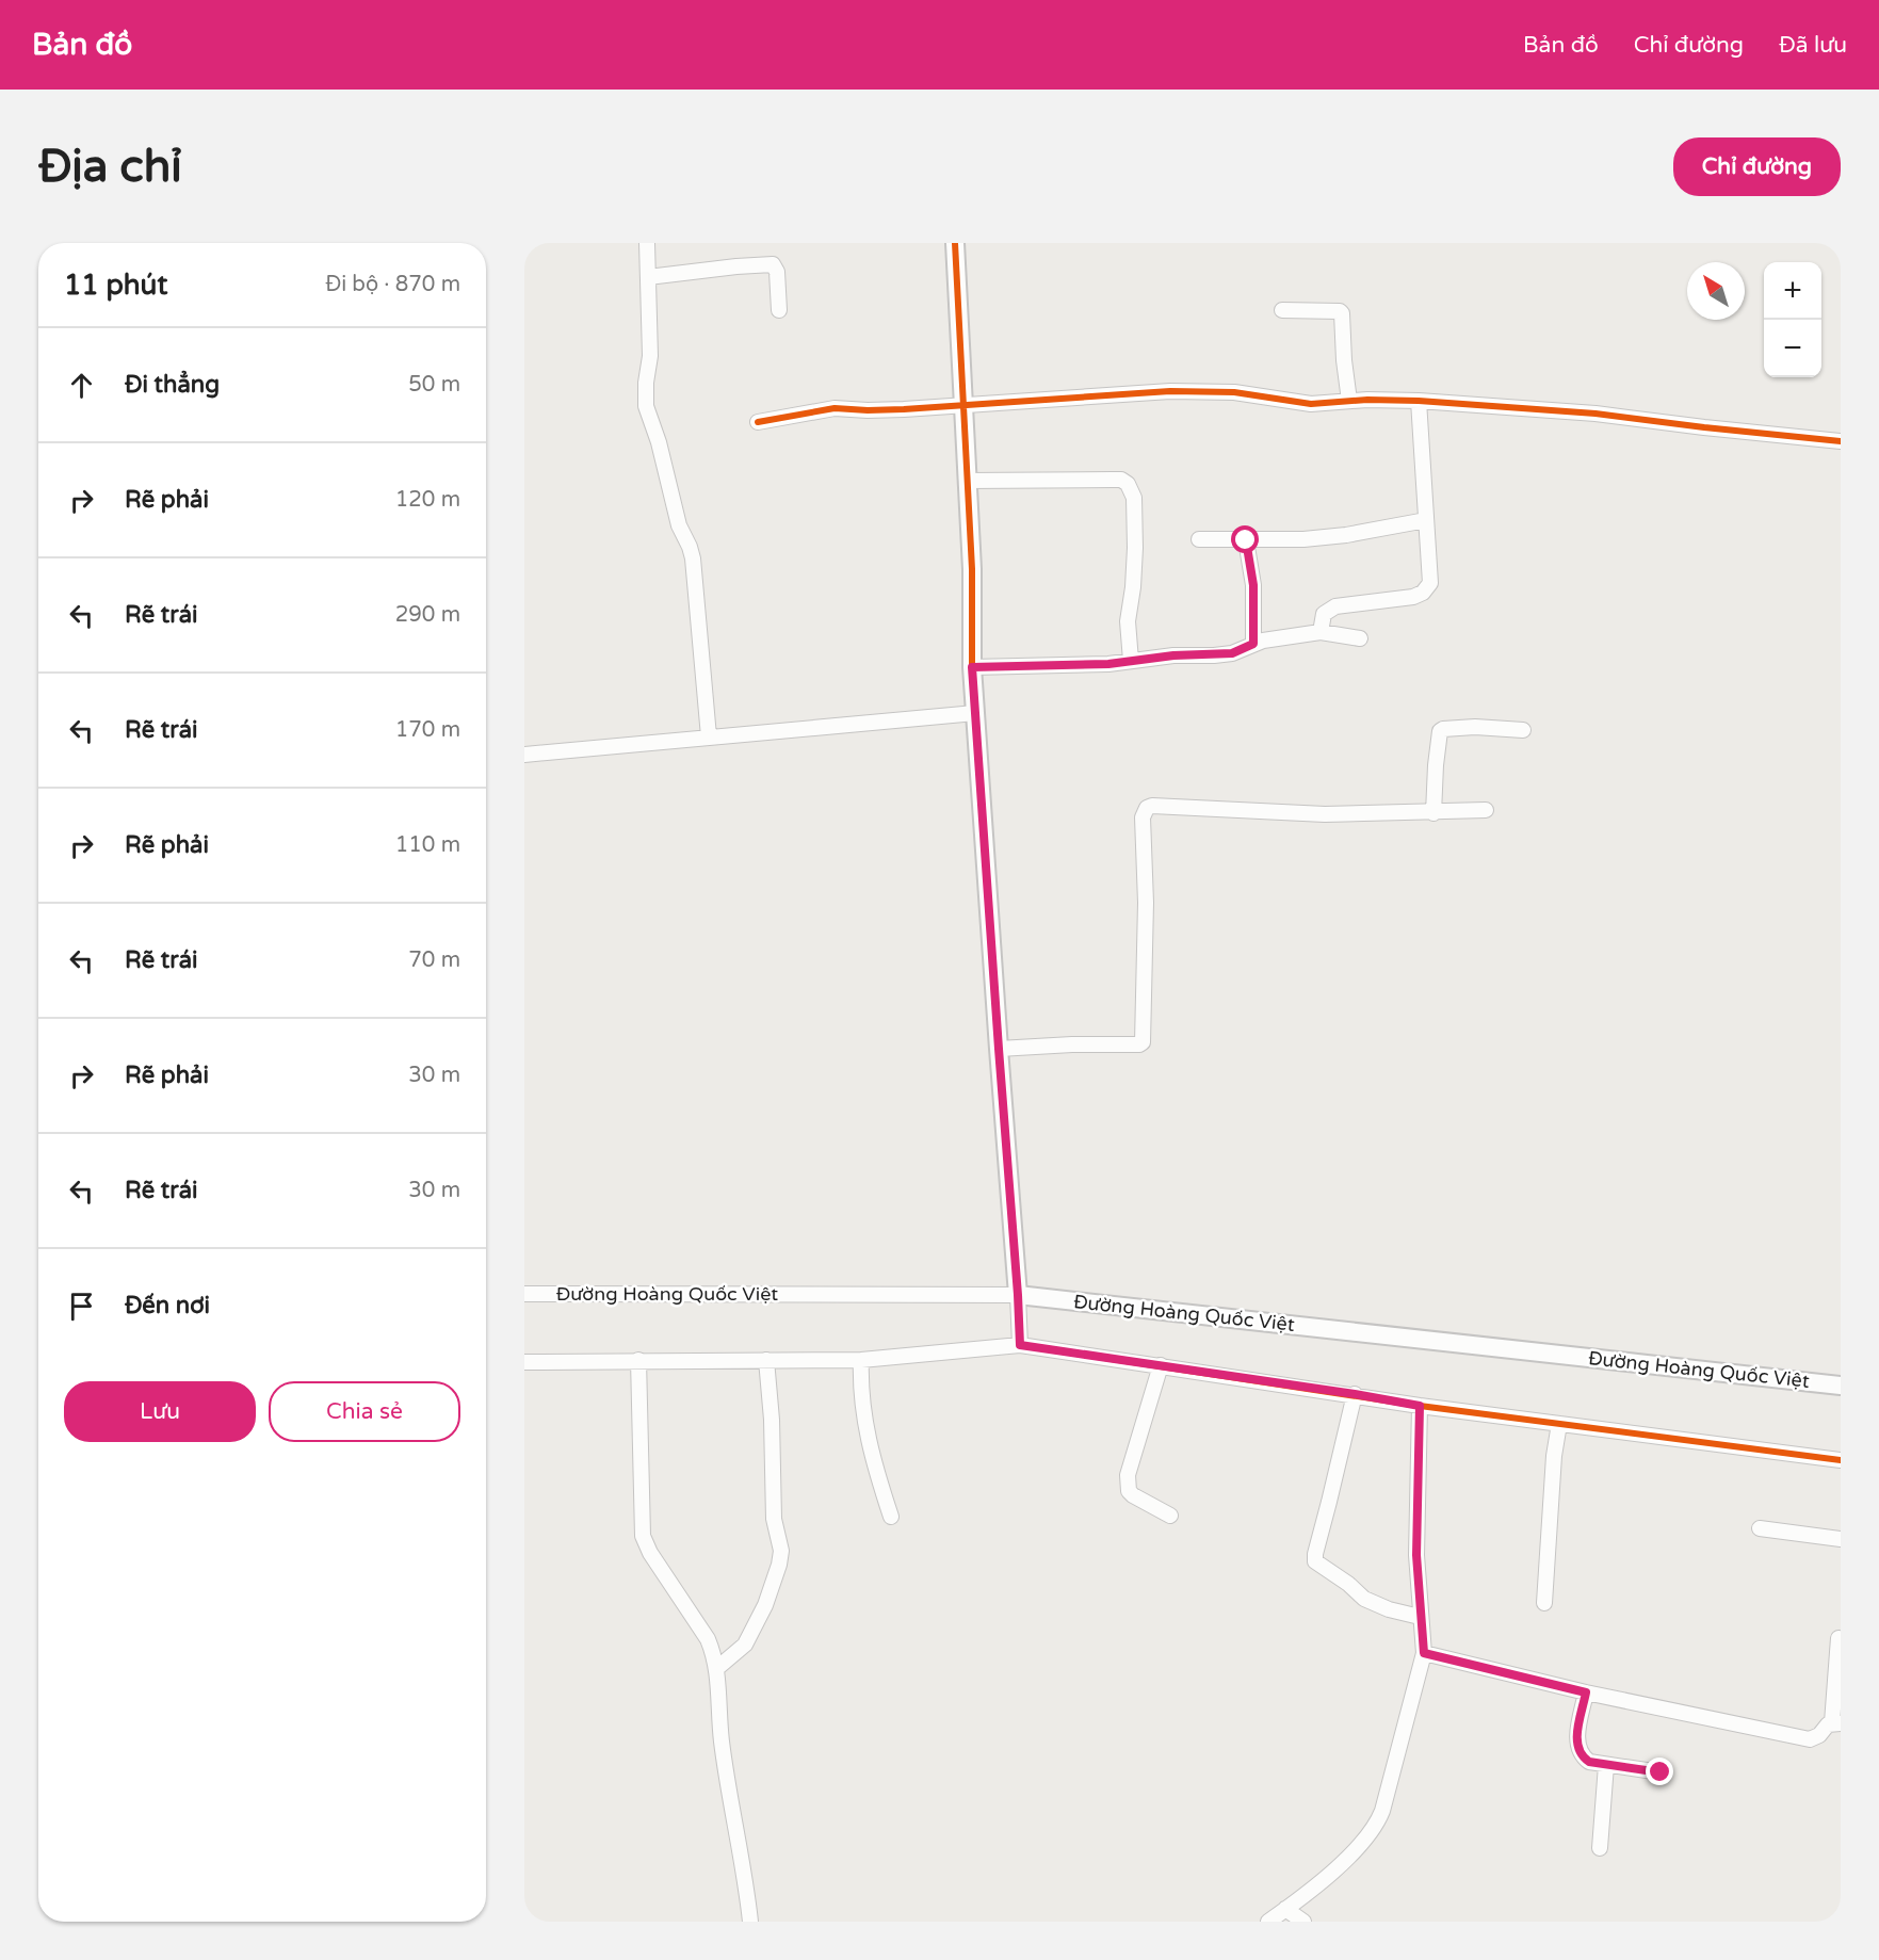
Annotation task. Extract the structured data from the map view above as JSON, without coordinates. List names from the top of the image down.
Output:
{
  "streets": {
    "street": ["Đường Hoàng Quốc Việt"]
  },
  "north": "top left",
  "page": {
    "header": "Bản đồ",
    "nav": ["Bản đồ", "Chỉ đường", "Đã lưu"],
    "buttons": [
      "Chỉ đường",
      ["Lưu", "Chia sẻ"]
    ],
    "title": "Địa chỉ",
    "heading": ["11 phút", "Đi bộ · 870 m"],
    "map_buttons": ["+", "−"],
    "list": [
      ["Đi thẳng", "50 m"],
      ["Rẽ phải", "120 m"],
      ["Rẽ trái", "290 m"],
      ["Rẽ trái", "170 m"],
      ["Rẽ phải", "110 m"],
      ["Rẽ trái", "70 m"],
      ["Rẽ phải", "30 m"],
      ["Rẽ trái", "30 m"],
      "Đến nơi"
    ]
  }
}
